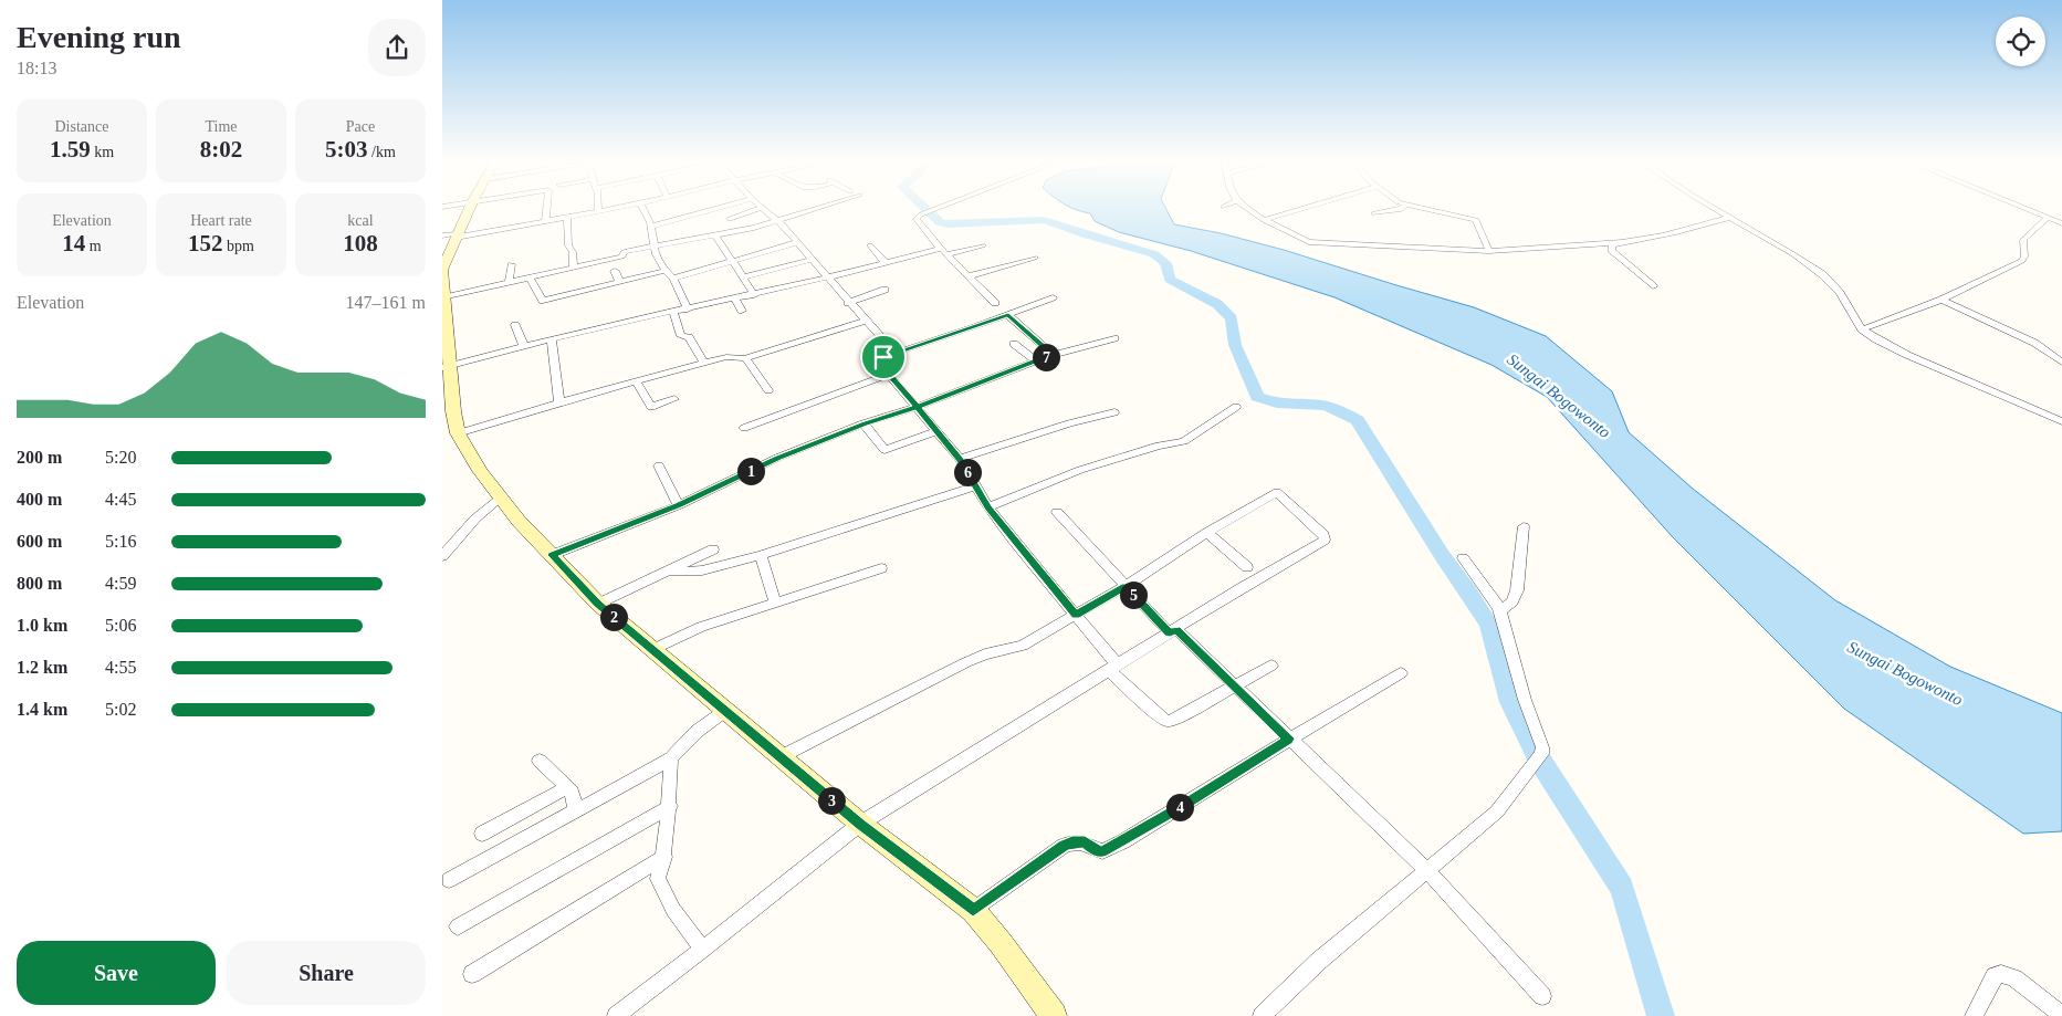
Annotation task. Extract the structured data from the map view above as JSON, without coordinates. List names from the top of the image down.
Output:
{
  "water": ["Sungai Bogowonto"],
  "page": {
    "heading": ["Evening run", "18:13"],
    "stats": [
      ["Distance", "1.59 km"],
      ["Time", "8:02"],
      ["Pace", "5:03 /km"],
      ["Elevation", "14 m"],
      ["Heart rate", "152 bpm"],
      ["kcal", "108"]
    ],
    "chart": ["Elevation", "147–161 m"],
    "pins": [
      "7",
      "1",
      "6",
      "5",
      "2",
      "3",
      "4"
    ],
    "list": [
      {
        "name": "200 m",
        "note": "5:20"
      },
      {
        "name": "400 m",
        "note": "4:45"
      },
      {
        "name": "600 m",
        "note": "5:16"
      },
      {
        "name": "800 m",
        "note": "4:59"
      },
      {
        "name": "1.0 km",
        "note": "5:06"
      },
      {
        "name": "1.2 km",
        "note": "4:55"
      },
      {
        "name": "1.4 km",
        "note": "5:02"
      }
    ],
    "buttons": ["Save", "Share"]
  }
}
